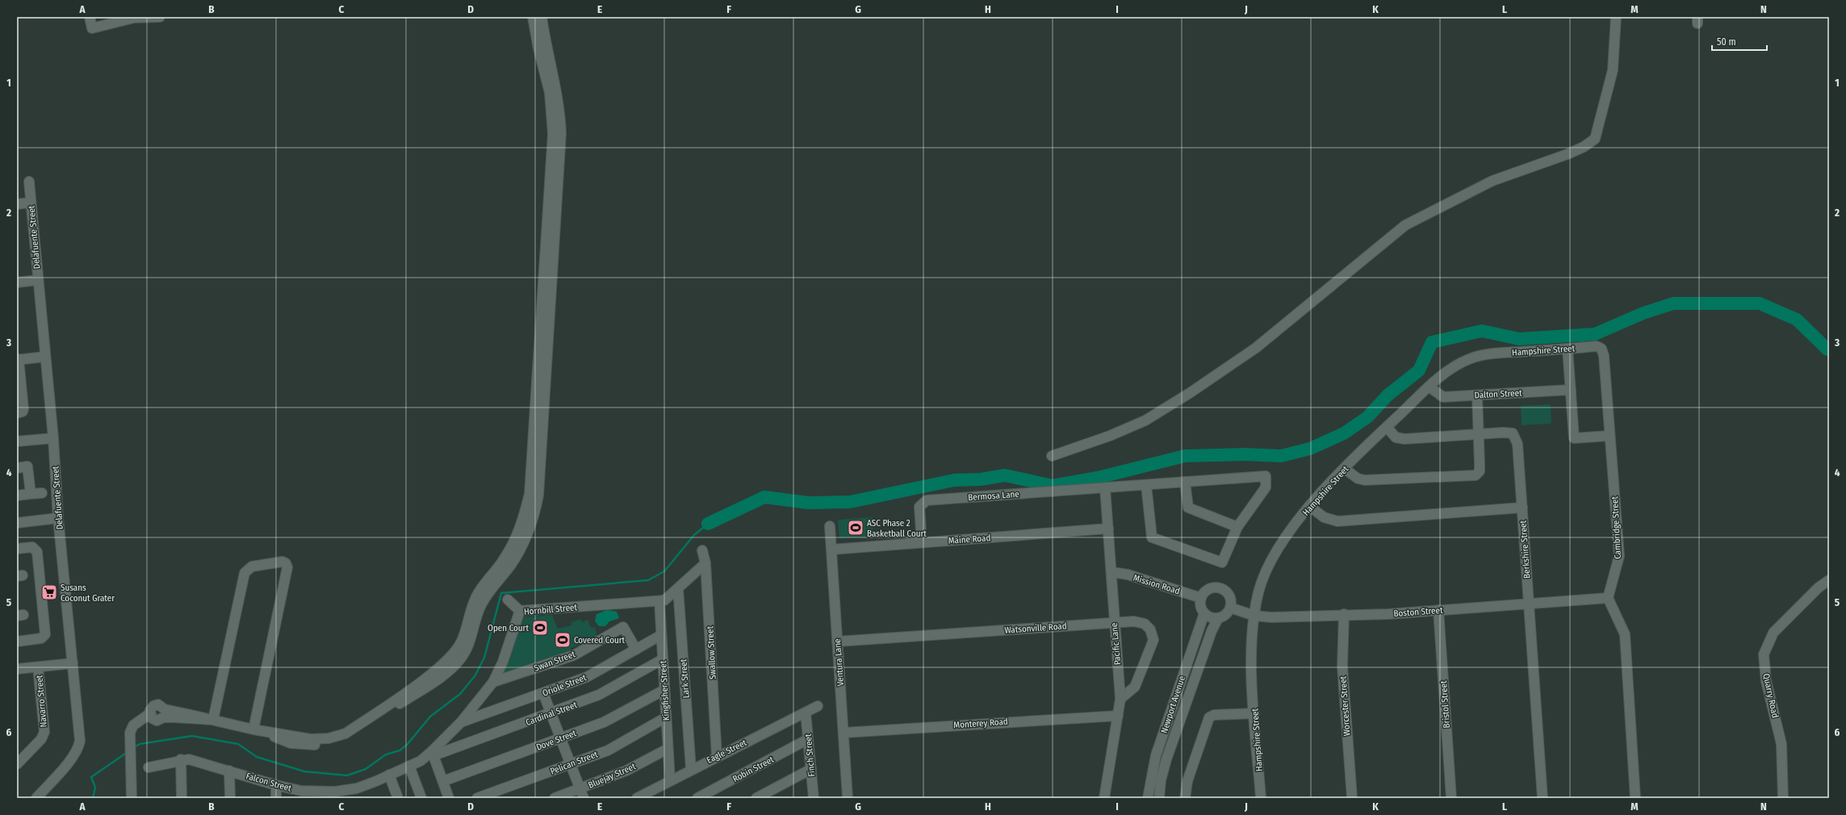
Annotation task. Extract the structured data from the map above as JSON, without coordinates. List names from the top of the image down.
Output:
{
  "streets": {
    "street": [
      "Delafuente Street",
      "Hampshire Street",
      "Dalton Street",
      "Bermosa Lane",
      "Cambridge Street",
      "Maine Road",
      "Berkshire Street",
      "Mission Road",
      "Hornbill Street",
      "Boston Street",
      "Watsonville Road",
      "Pacific Lane",
      "Swallow Street",
      "Swan Street",
      "Ventura Lane",
      "Lark Street",
      "Oriole Street",
      "Kingfisher Street",
      "Quarry Road",
      "Navarro Street",
      "Newport Avenue",
      "Bristol Street",
      "Worcester Street",
      "Cardinal Street",
      "Monterey Road",
      "Dove Street",
      "Eagle Street",
      "Finch Street",
      "Pelican Street",
      "Robin Street",
      "Bluejay Street",
      "Falcon Street"
    ]
  },
  "crossings": [
    ["Hampshire Street", "Dalton Street"],
    ["Hampshire Street", "Cambridge Street"],
    ["Hampshire Street", "Berkshire Street"],
    ["Hampshire Street", "Boston Street"],
    ["Bermosa Lane", "Maine Road"],
    ["Bermosa Lane", "Pacific Lane"],
    ["Cambridge Street", "Boston Street"],
    ["Maine Road", "Pacific Lane"],
    ["Maine Road", "Ventura Lane"],
    ["Berkshire Street", "Boston Street"],
    ["Mission Road", "Boston Street"],
    ["Mission Road", "Pacific Lane"],
    ["Mission Road", "Newport Avenue"],
    ["Hornbill Street", "Swallow Street"],
    ["Hornbill Street", "Swan Street"],
    ["Hornbill Street", "Lark Street"],
    ["Hornbill Street", "Oriole Street"],
    ["Hornbill Street", "Kingfisher Street"],
    ["Hornbill Street", "Cardinal Street"],
    ["Hornbill Street", "Falcon Street"],
    ["Boston Street", "Newport Avenue"],
    ["Boston Street", "Bristol Street"],
    ["Boston Street", "Worcester Street"],
    ["Watsonville Road", "Pacific Lane"],
    ["Watsonville Road", "Ventura Lane"],
    ["Pacific Lane", "Monterey Road"],
    ["Swallow Street", "Eagle Street"],
    ["Swan Street", "Oriole Street"],
    ["Ventura Lane", "Monterey Road"],
    ["Lark Street", "Eagle Street"],
    ["Oriole Street", "Kingfisher Street"],
    ["Kingfisher Street", "Cardinal Street"],
    ["Kingfisher Street", "Dove Street"],
    ["Kingfisher Street", "Eagle Street"],
    ["Kingfisher Street", "Pelican Street"],
    ["Kingfisher Street", "Bluejay Street"],
    ["Eagle Street", "Finch Street"],
    ["Finch Street", "Robin Street"]
  ],
  "places": {
    "sports": ["ASC Phase 2 Basketball Court", "Open Court", "Covered Court"],
    "supermarket": ["Susans Coconut Grater"]
  },
  "scale_bar": "50 m",
  "grid": {
    "columns": [
      "A",
      "B",
      "C",
      "D",
      "E",
      "F",
      "G",
      "H",
      "I",
      "J",
      "K",
      "L",
      "M",
      "N"
    ],
    "rows": [
      "1",
      "2",
      "3",
      "4",
      "5",
      "6"
    ]
  }
}
